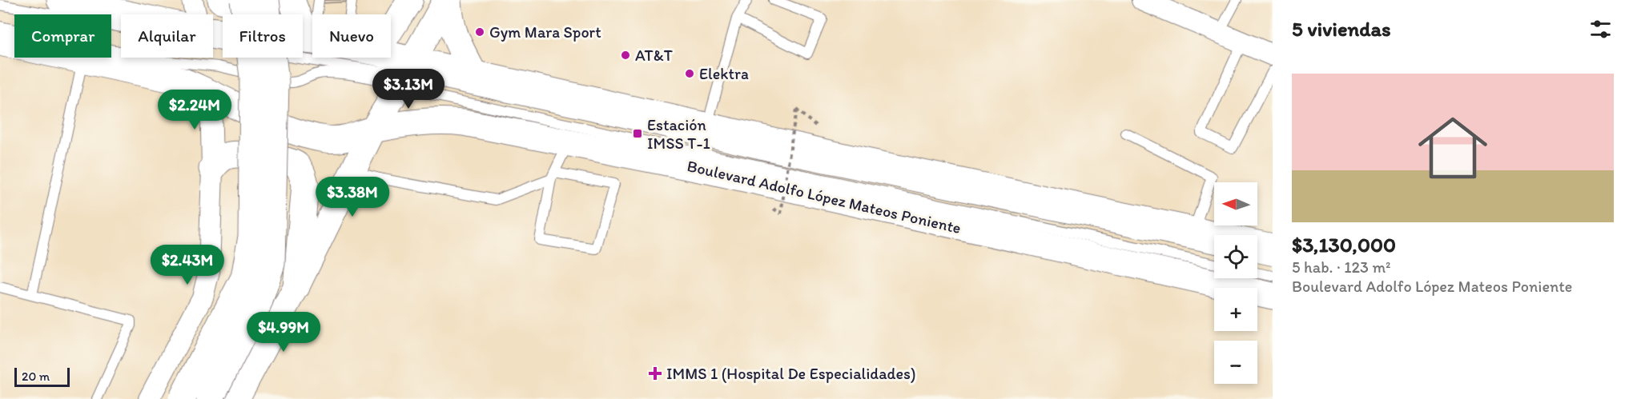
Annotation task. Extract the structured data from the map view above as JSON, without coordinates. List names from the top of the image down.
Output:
{
  "streets": {
    "main road": ["Boulevard Adolfo López Mateos Poniente"]
  },
  "places": {
    "other": ["Gym Mara Sport", "AT&T", "Elektra"],
    "transit": ["Estación IMSS T-1"],
    "health": ["IMMS 1 (Hospital De Especialidades)"]
  },
  "scale_bar": "20 m",
  "north": "left",
  "page": {
    "heading": "5 viviendas",
    "chip": [
      "Comprar",
      "Alquilar",
      "Filtros",
      "Nuevo"
    ],
    "list": [
      {
        "name": "$3,130,000",
        "note": "5 hab. · 123 m² · Boulevard Adolfo López Mateos Poniente"
      }
    ],
    "price": [
      "$3.13M",
      "$2.24M",
      "$3.38M",
      "$2.43M",
      "$4.99M"
    ],
    "map_buttons": ["+", "−"],
    "scale": "20 m"
  }
}
